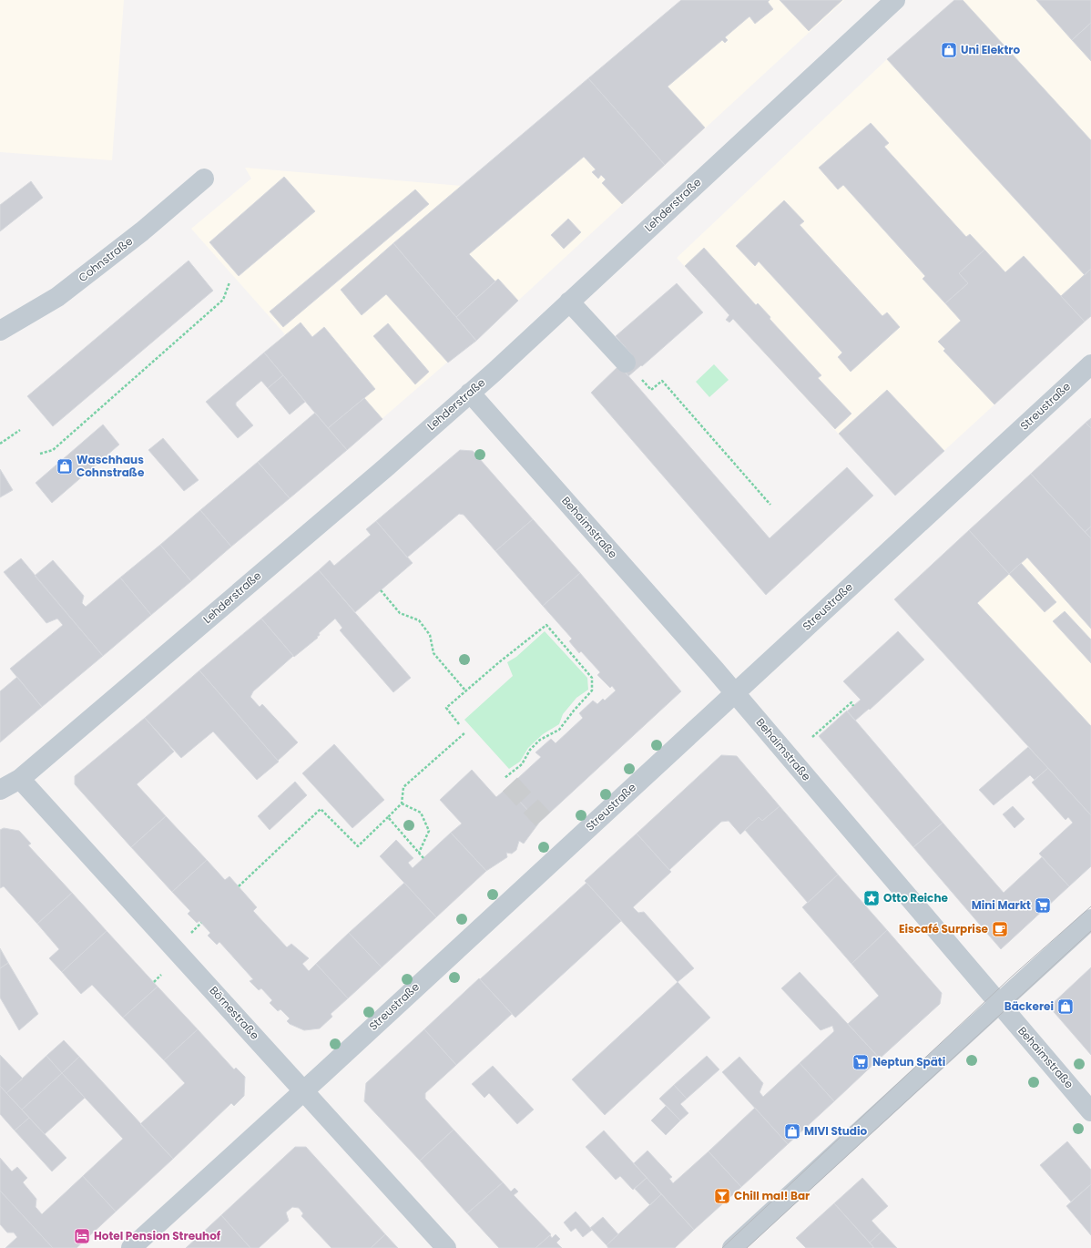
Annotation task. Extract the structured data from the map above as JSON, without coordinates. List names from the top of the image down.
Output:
{
  "streets": {
    "street": [
      "Lehderstraße",
      "Cohnstraße",
      "Streustraße",
      "Behaimstraße",
      "Börnestraße"
    ]
  },
  "crossings": [
    ["Lehderstraße", "Behaimstraße"],
    ["Lehderstraße", "Börnestraße"],
    ["Streustraße", "Behaimstraße"],
    ["Streustraße", "Börnestraße"]
  ],
  "places": {
    "shop": [
      "Uni Elektro",
      "Waschhaus Cohnstraße",
      "Bäckerei",
      "MIVI Studio"
    ],
    "place": ["Otto Reiche"],
    "supermarket": ["Mini Markt", "Neptun Späti"],
    "cafe": ["Eiscafé Surprise"],
    "bar": ["Chill mal! Bar"],
    "hotel": ["Hotel Pension Streuhof"]
  }
}
